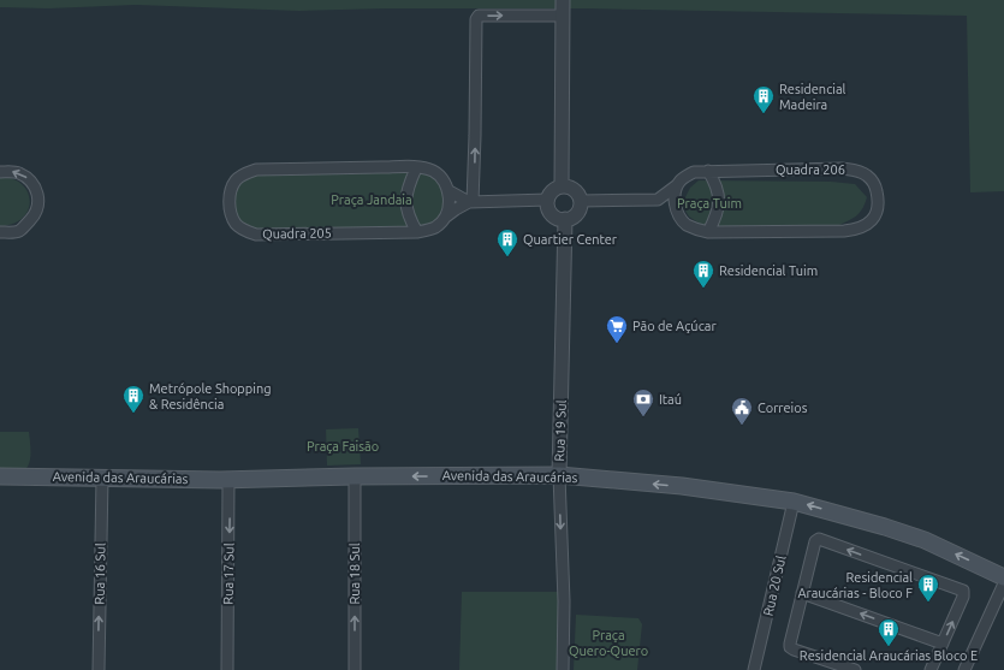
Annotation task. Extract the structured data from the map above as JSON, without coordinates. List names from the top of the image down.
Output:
{
  "streets": {
    "main road": ["Avenida das Araucárias"],
    "street": [
      "Quadra 206",
      "Quadra 205",
      "Rua 19 Sul",
      "Rua 16 Sul",
      "Rua 17 Sul",
      "Rua 18 Sul",
      "Rua 20 Sul"
    ]
  },
  "crossings": [
    ["Rua 19 Sul", "Avenida das Araucárias"],
    ["Avenida das Araucárias", "Rua 16 Sul"],
    ["Avenida das Araucárias", "Rua 17 Sul"],
    ["Avenida das Araucárias", "Rua 18 Sul"],
    ["Avenida das Araucárias", "Rua 20 Sul"]
  ],
  "one_way": [
    "Rua 19 Sul",
    "Avenida das Araucárias",
    "Rua 16 Sul",
    "Rua 17 Sul",
    "Rua 18 Sul"
  ],
  "parks": [
    "Praça Jandaia",
    "Praça Tuim",
    "Praça Faisão",
    "Praça Quero-Quero"
  ],
  "places": {
    "building": [
      "Residencial Madeira",
      "Quartier Center",
      "Residencial Tuim",
      "Metrópole Shopping & Residência",
      "Residencial Araucárias - Bloco F",
      "Residencial Araucárias Bloco E"
    ],
    "supermarket": ["Pão de Açúcar"],
    "bank": ["Itaú"],
    "public building": ["Correios"]
  }
}
